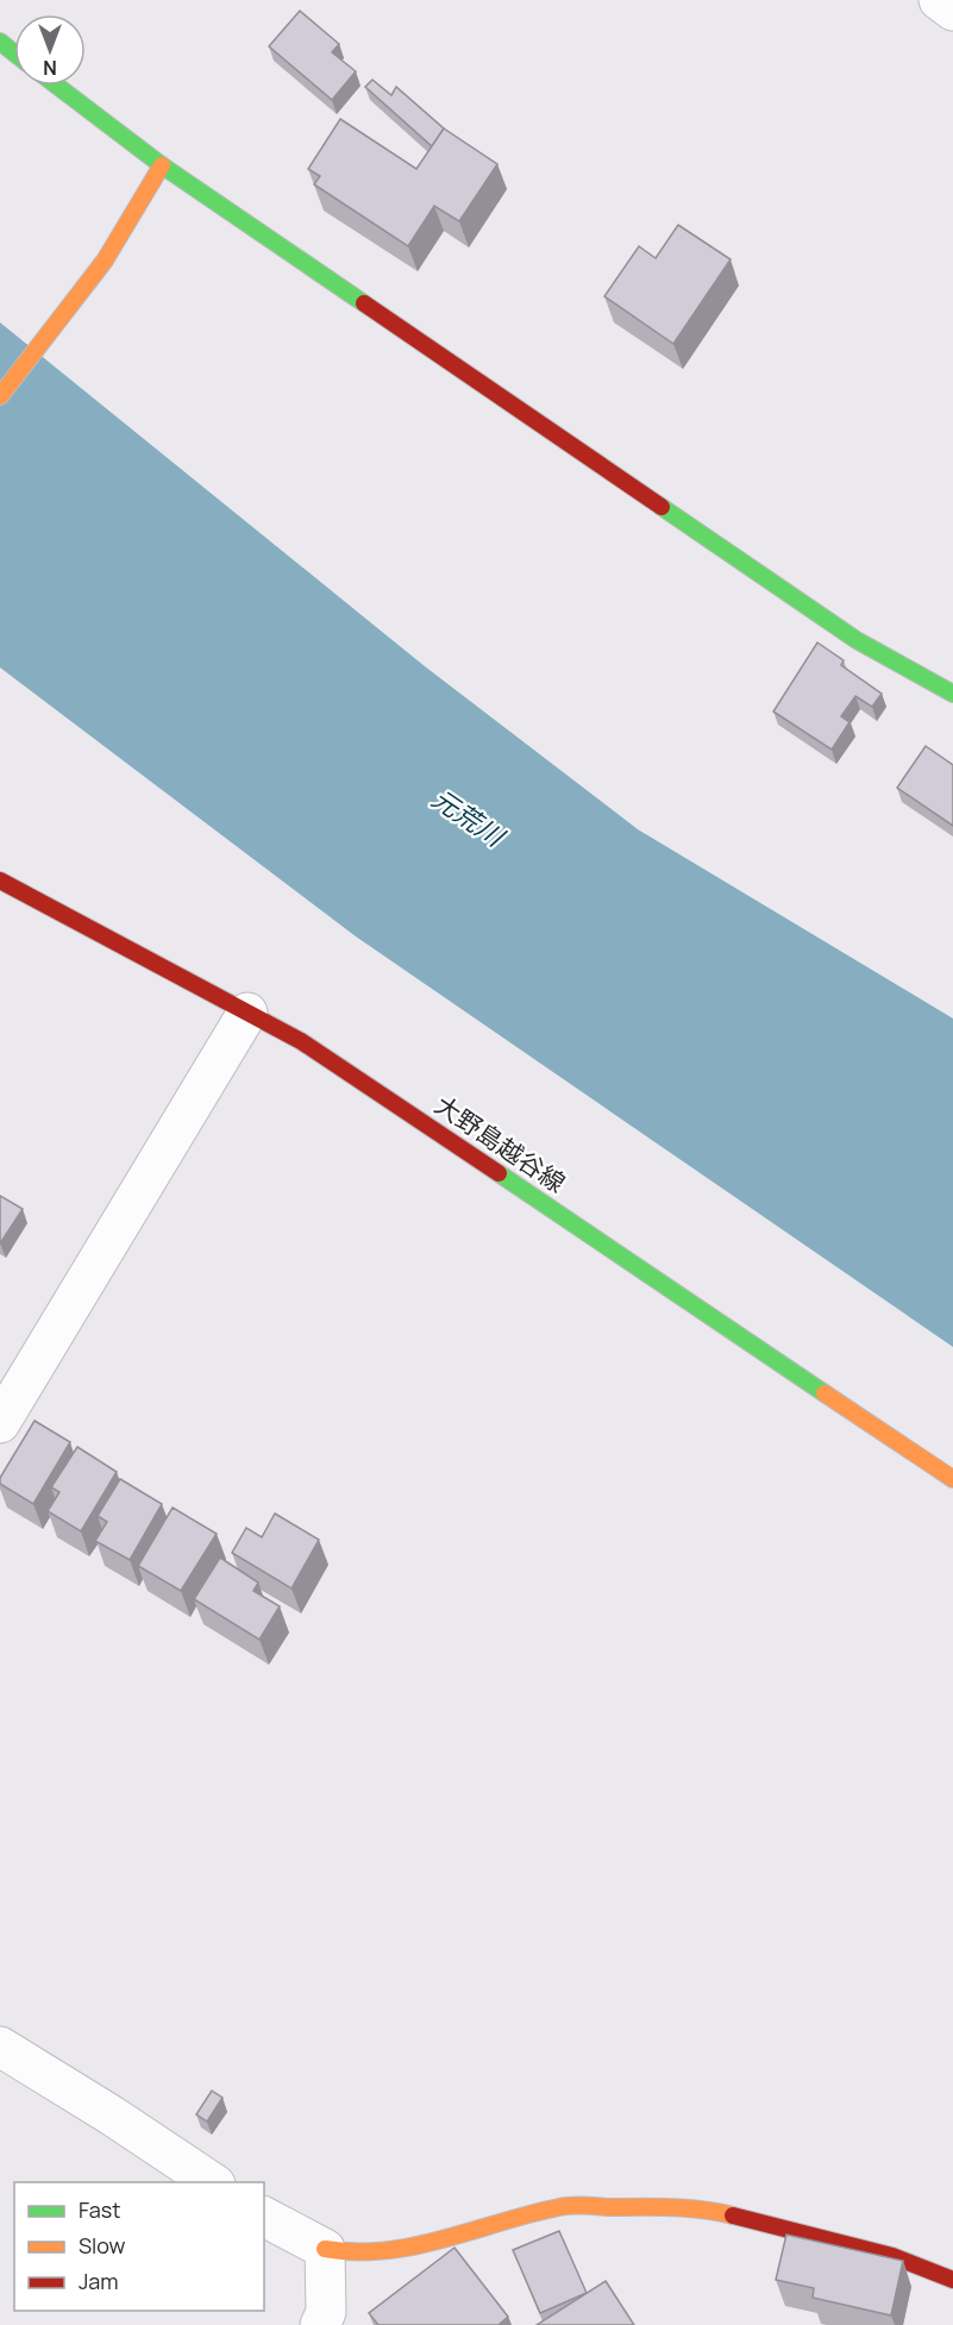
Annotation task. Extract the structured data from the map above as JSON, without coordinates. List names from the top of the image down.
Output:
{
  "streets": {
    "street": ["大野島越谷線"]
  },
  "water": ["元荒川"],
  "legend": ["Fast", "Slow", "Jam"],
  "north": "bottom"
}
